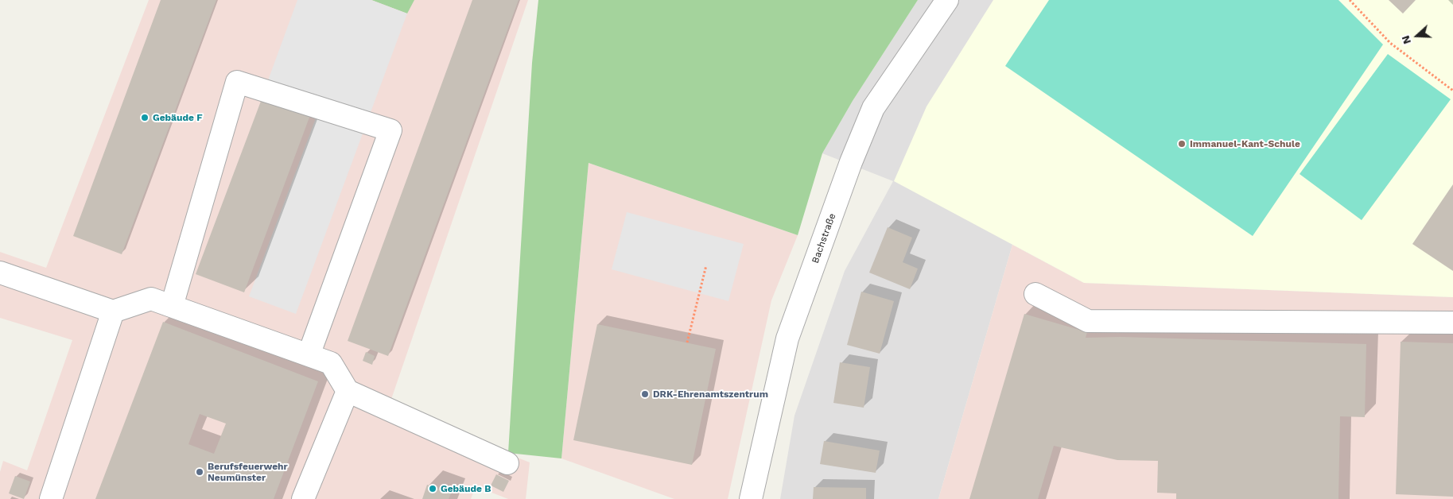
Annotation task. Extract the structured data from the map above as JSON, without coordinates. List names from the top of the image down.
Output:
{
  "streets": {
    "street": ["Bachstraße"]
  },
  "places": [
    "Gebäude F",
    "Immanuel-Kant-Schule",
    "DRK-Ehrenamtszentrum",
    "Berufsfeuerwehr Neumünster",
    "Gebäude B"
  ],
  "north": "left"
}
